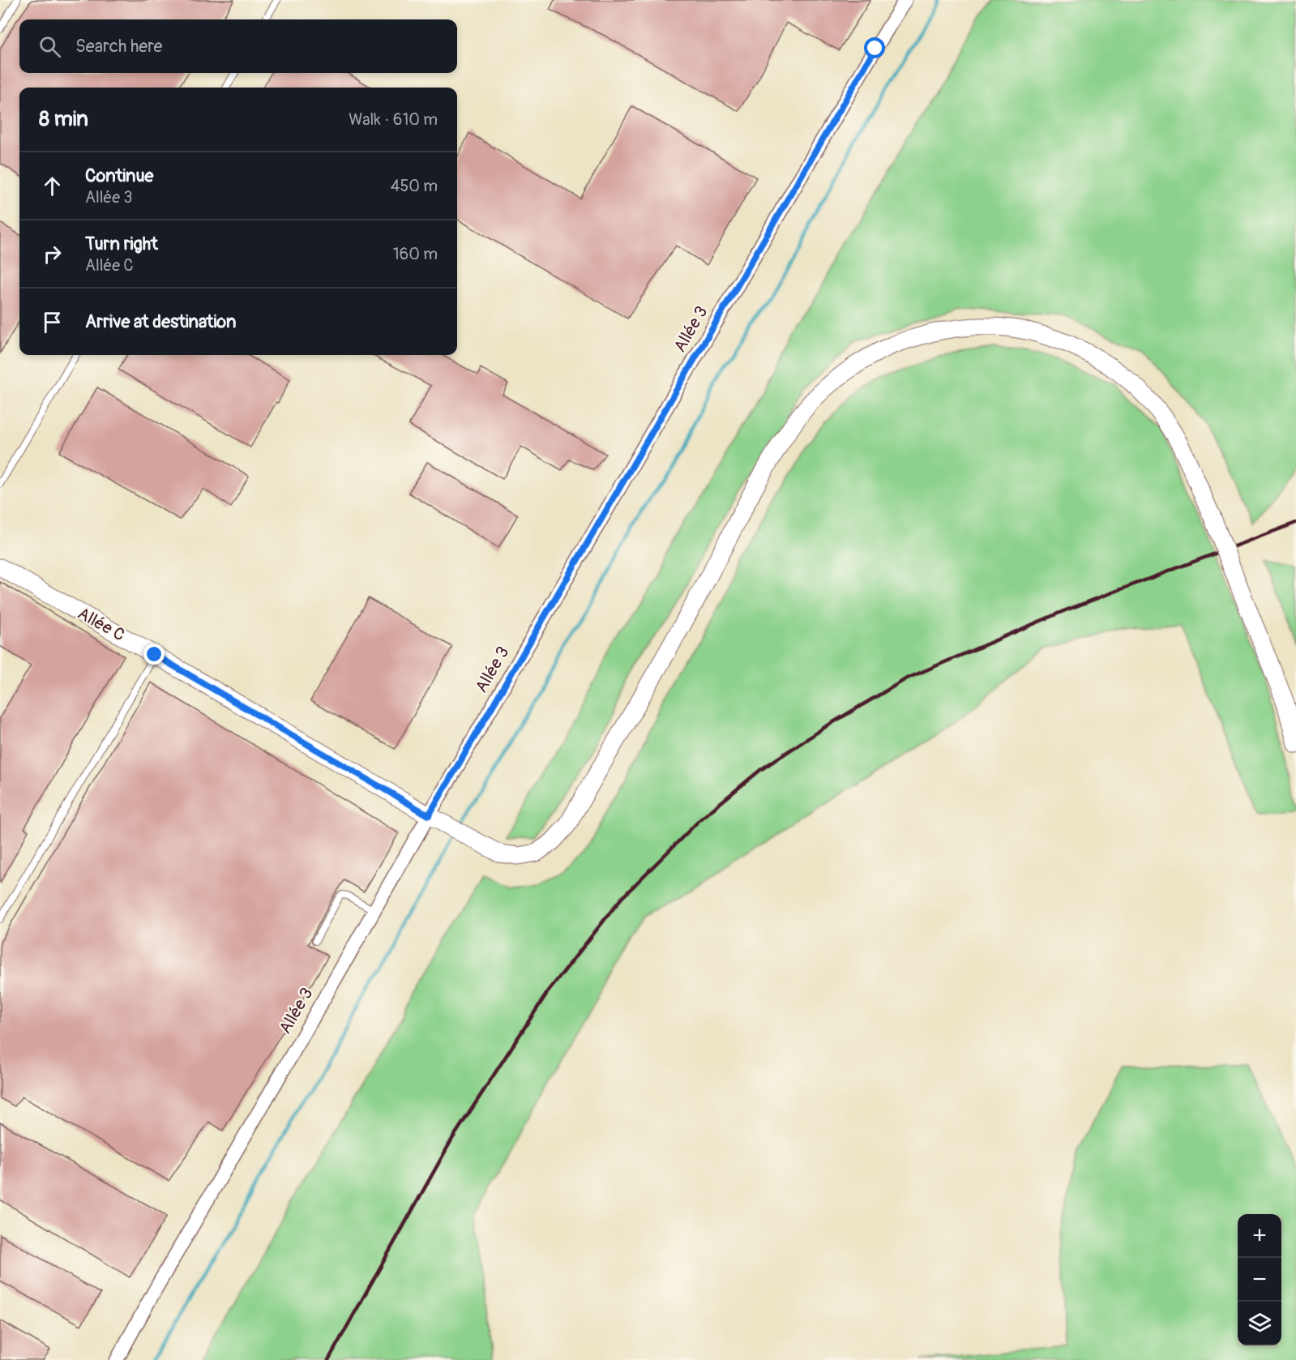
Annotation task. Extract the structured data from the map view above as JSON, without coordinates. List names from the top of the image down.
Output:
{
  "streets": {
    "street": ["Allée 3", "Allée C"]
  },
  "crossings": [
    ["Allée 3", "Allée C"]
  ],
  "page": {
    "search": "Search here",
    "heading": ["8 min", "Walk · 610 m"],
    "list": [
      ["Continue", "Allée 3", "450 m"],
      ["Turn right", "Allée C", "160 m"],
      "Arrive at destination"
    ],
    "map_buttons": ["+", "−"]
  }
}
